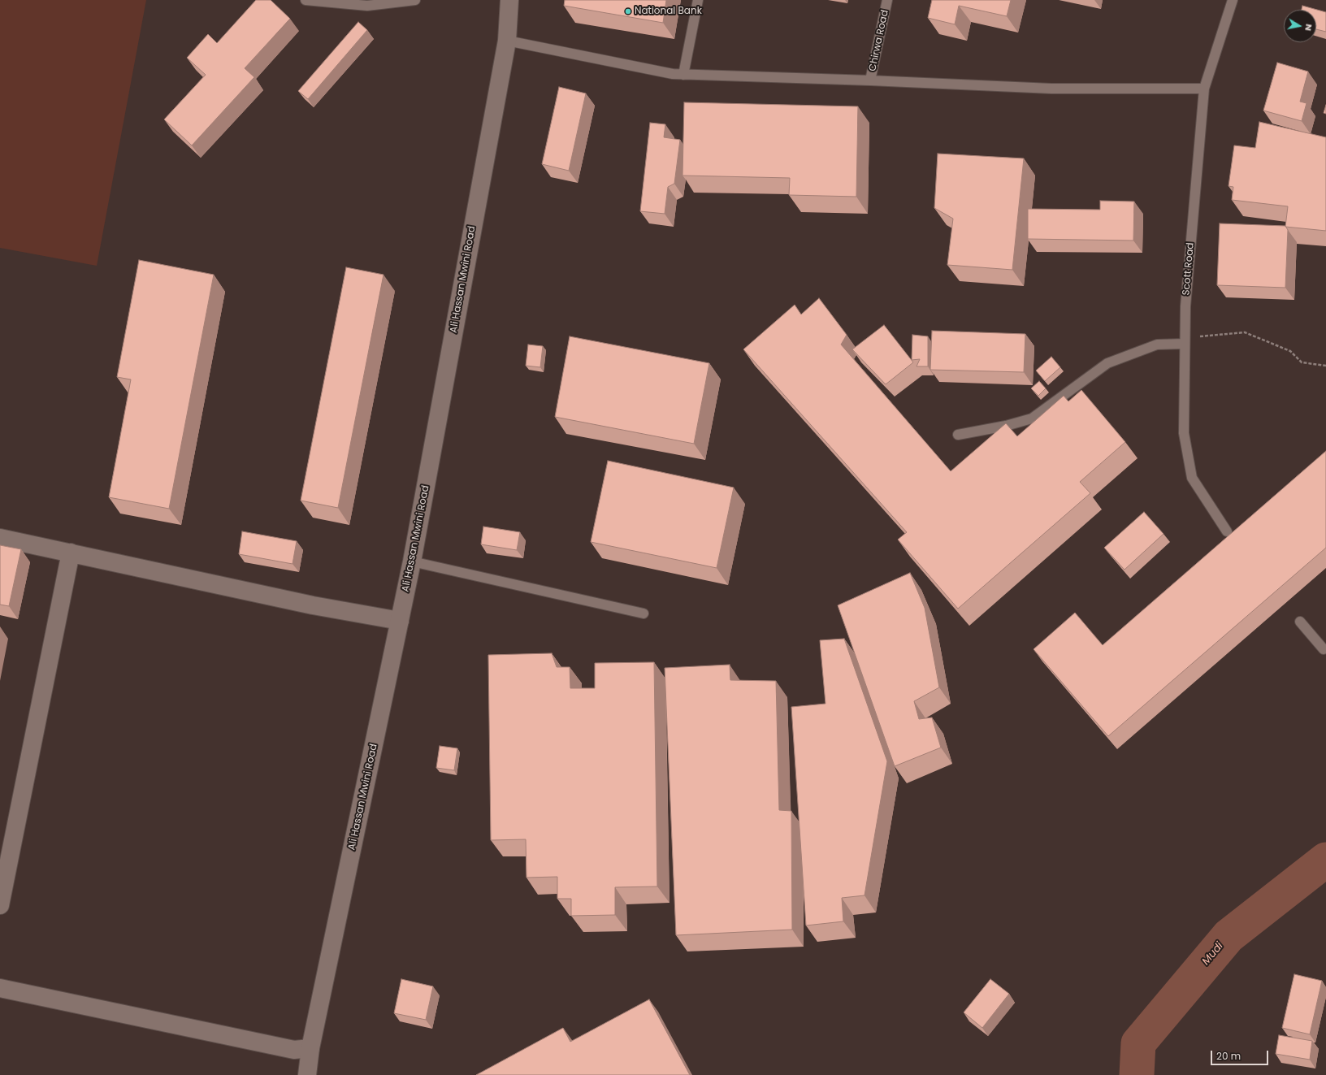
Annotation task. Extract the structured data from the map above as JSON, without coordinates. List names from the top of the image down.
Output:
{
  "streets": {
    "main road": ["Ali Hassan Mwini Road"],
    "lane": ["Chirwa Road", "Scott Road"]
  },
  "water": ["Mudi"],
  "places": ["National Bank"],
  "scale_bar": "20 m",
  "north": "right"
}
